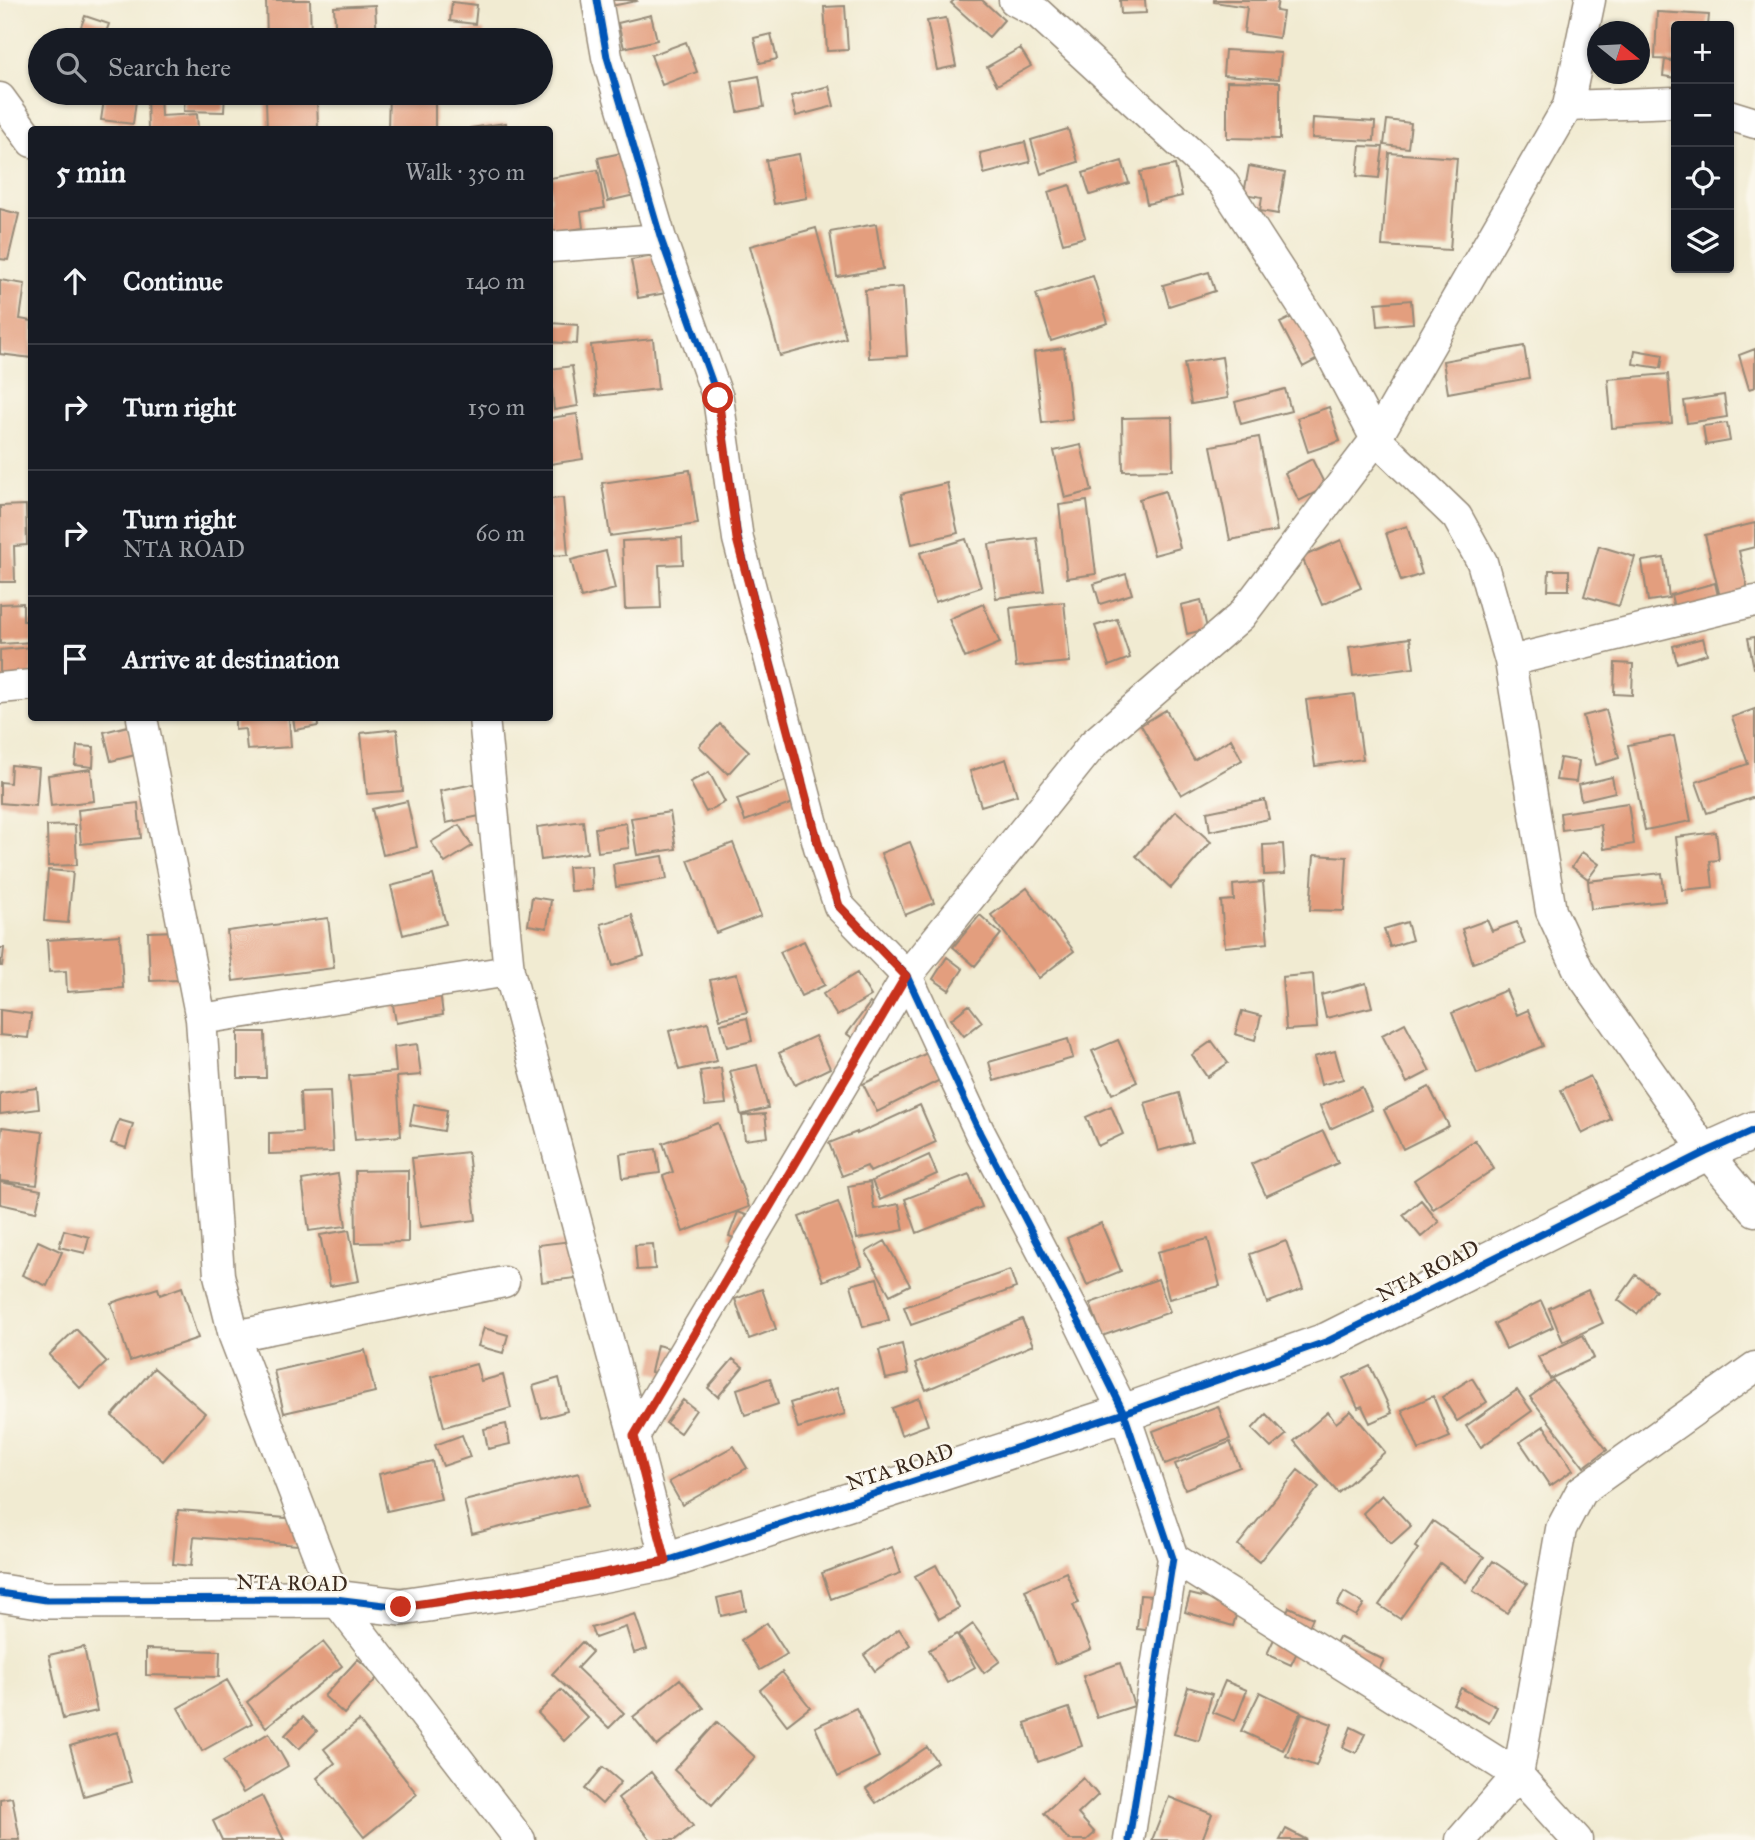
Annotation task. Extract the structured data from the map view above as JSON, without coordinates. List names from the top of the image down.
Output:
{
  "streets": {
    "street": ["NTA ROAD"]
  },
  "north": "right",
  "page": {
    "map_buttons": ["+", "−"],
    "search": "Search here",
    "heading": ["5 min", "Walk · 350 m"],
    "list": [
      ["Continue", "140 m"],
      ["Turn right", "150 m"],
      ["Turn right", "NTA ROAD", "60 m"],
      "Arrive at destination"
    ]
  }
}
